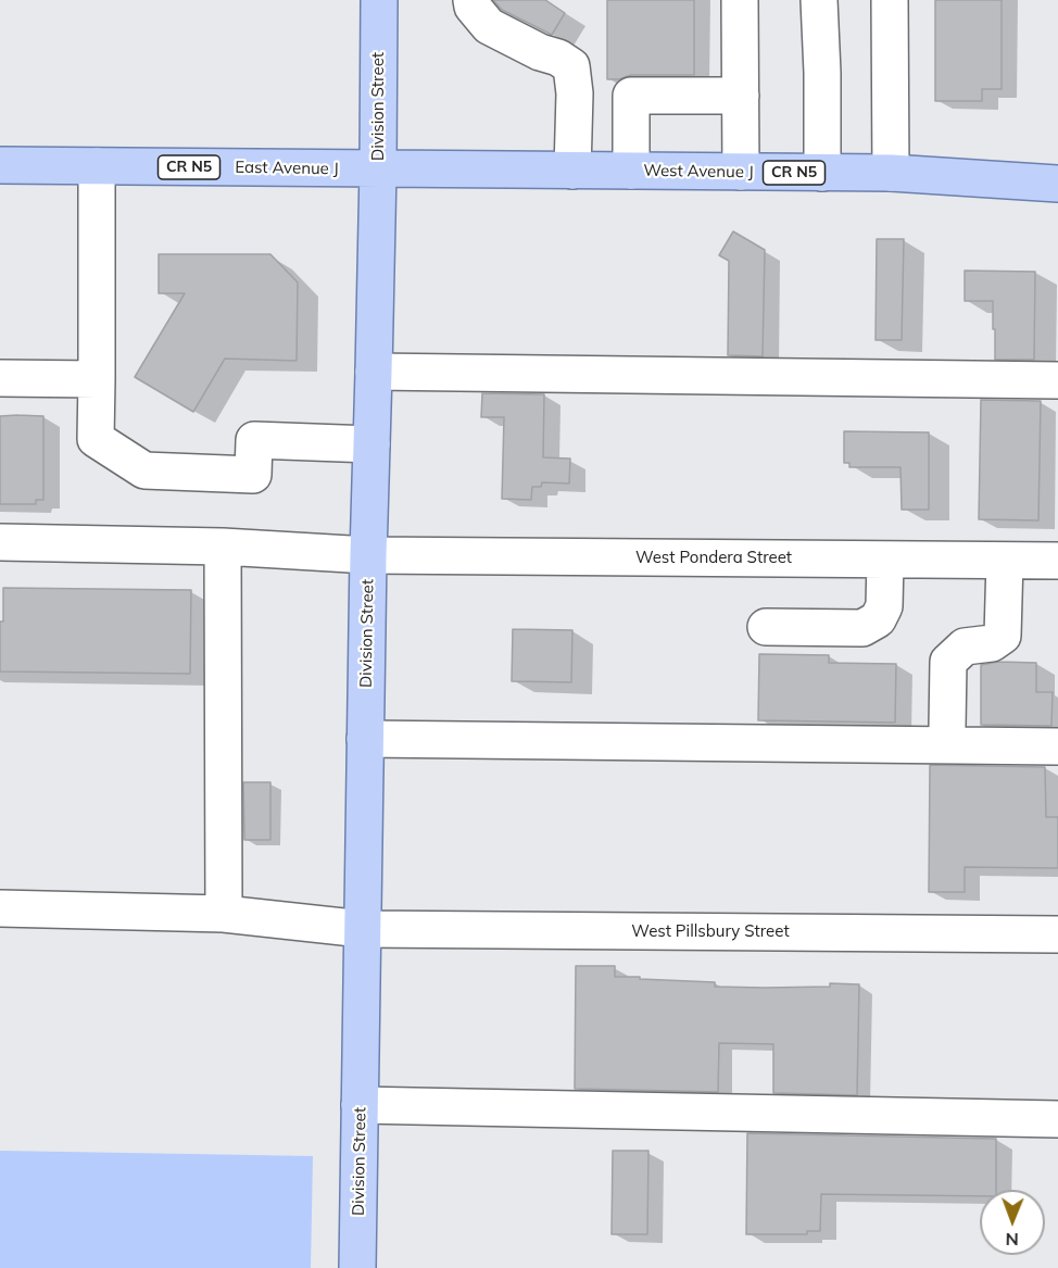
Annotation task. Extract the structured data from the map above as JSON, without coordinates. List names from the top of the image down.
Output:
{
  "streets": {
    "main road": [
      "Division Street",
      "CR N5",
      "East Avenue J",
      "West Avenue J"
    ],
    "street": ["West Pondera Street", "West Pillsbury Street"]
  },
  "crossings": [
    ["Division Street", "East Avenue J"],
    ["Division Street", "West Avenue J"],
    ["Division Street", "West Pondera Street"],
    ["Division Street", "West Pillsbury Street"],
    ["East Avenue J", "West Avenue J"]
  ],
  "north": "bottom"
}
